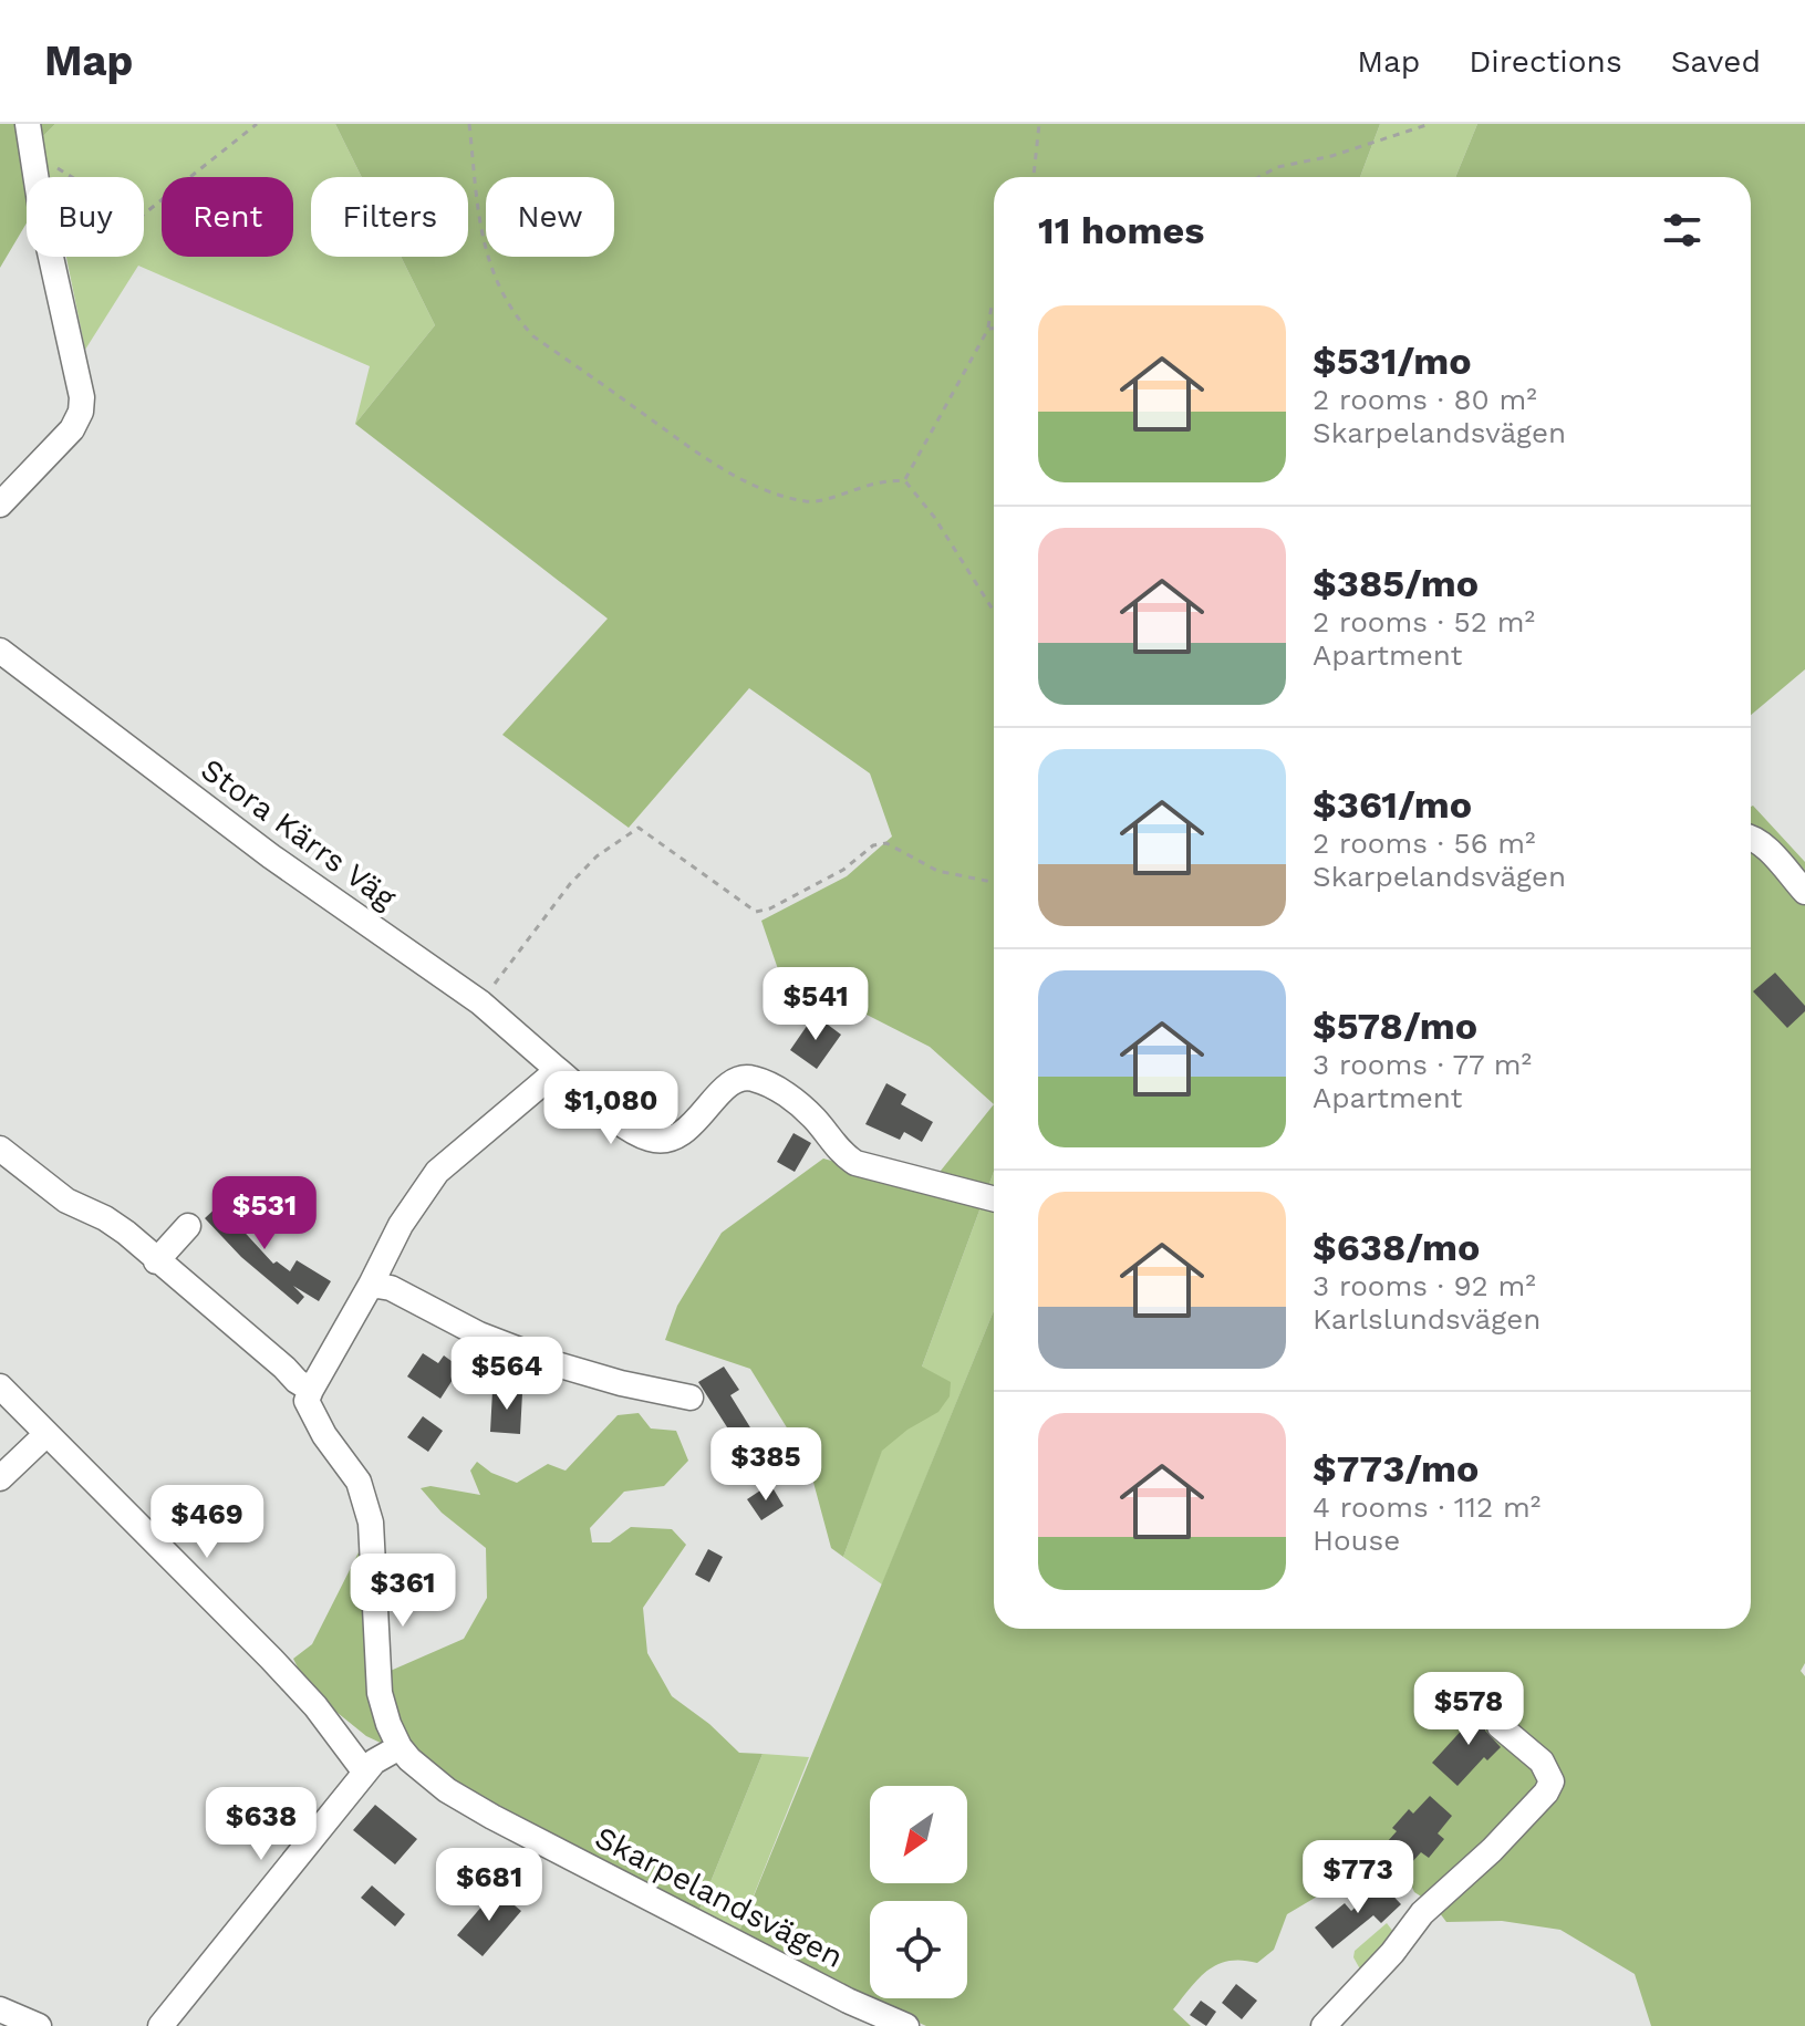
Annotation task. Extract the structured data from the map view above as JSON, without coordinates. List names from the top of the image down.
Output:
{
  "streets": {
    "street": ["Stora Kärrs Väg", "Skarpelandsvägen"]
  },
  "north": "bottom left",
  "page": {
    "header": "Map",
    "nav": ["Map", "Directions", "Saved"],
    "chip": [
      "Buy",
      "Rent",
      "Filters",
      "New"
    ],
    "heading": "11 homes",
    "list": [
      {
        "name": "$531/mo",
        "note": "2 rooms · 80 m² · Skarpelandsvägen"
      },
      {
        "name": "$385/mo",
        "note": "2 rooms · 52 m² · Apartment"
      },
      {
        "name": "$361/mo",
        "note": "2 rooms · 56 m² · Skarpelandsvägen"
      },
      {
        "name": "$578/mo",
        "note": "3 rooms · 77 m² · Apartment"
      },
      {
        "name": "$638/mo",
        "note": "3 rooms · 92 m² · Karlslundsvägen"
      },
      {
        "name": "$773/mo",
        "note": "4 rooms · 112 m² · House"
      }
    ],
    "price": [
      "$541",
      "$1,080",
      "$531",
      "$564",
      "$385",
      "$469",
      "$361",
      "$578",
      "$638",
      "$773",
      "$681"
    ]
  }
}
